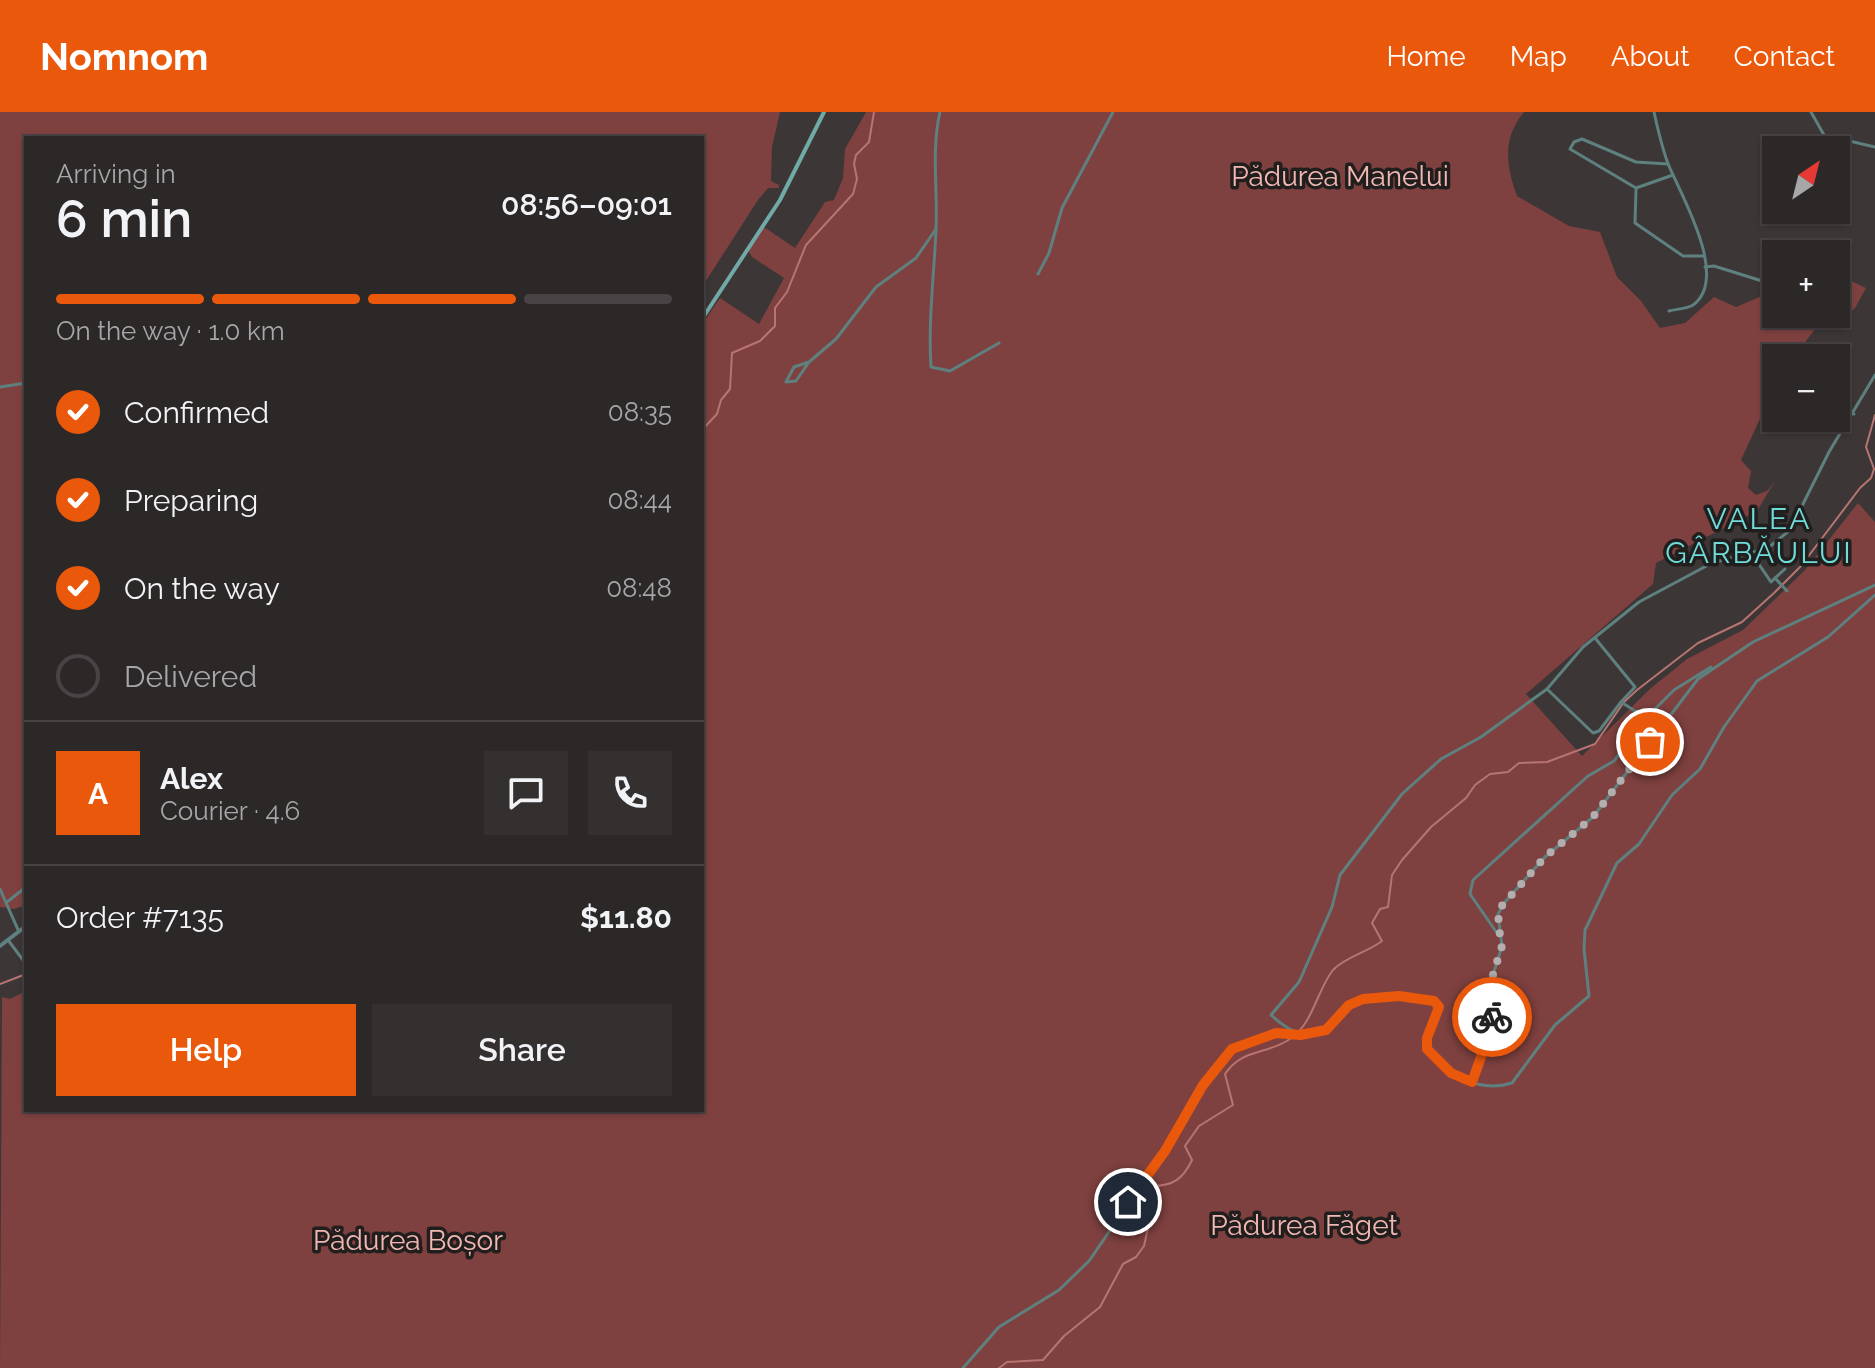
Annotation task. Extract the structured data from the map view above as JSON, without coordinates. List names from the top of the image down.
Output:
{
  "districts": ["VALEA GÂRBĂULUI"],
  "parks": ["Pădurea Manelui", "Pădurea Făget", "Pădurea Boșor"],
  "north": "top right",
  "page": {
    "header": "Nomnom",
    "nav": [
      "Home",
      "Map",
      "About",
      "Contact"
    ],
    "map_buttons": ["+", "−"],
    "heading": ["6 min", "Arriving in", "08:56–09:01"],
    "panel": [
      "Alex",
      "Courier · 4.6",
      "Order #7135",
      "$11.80"
    ],
    "bar": "On the way · 1.0 km",
    "list": [
      ["Confirmed", "08:35"],
      ["Preparing", "08:44"],
      ["On the way", "08:48"],
      "Delivered"
    ],
    "round": "A",
    "buttons": ["Help", "Share"]
  }
}
